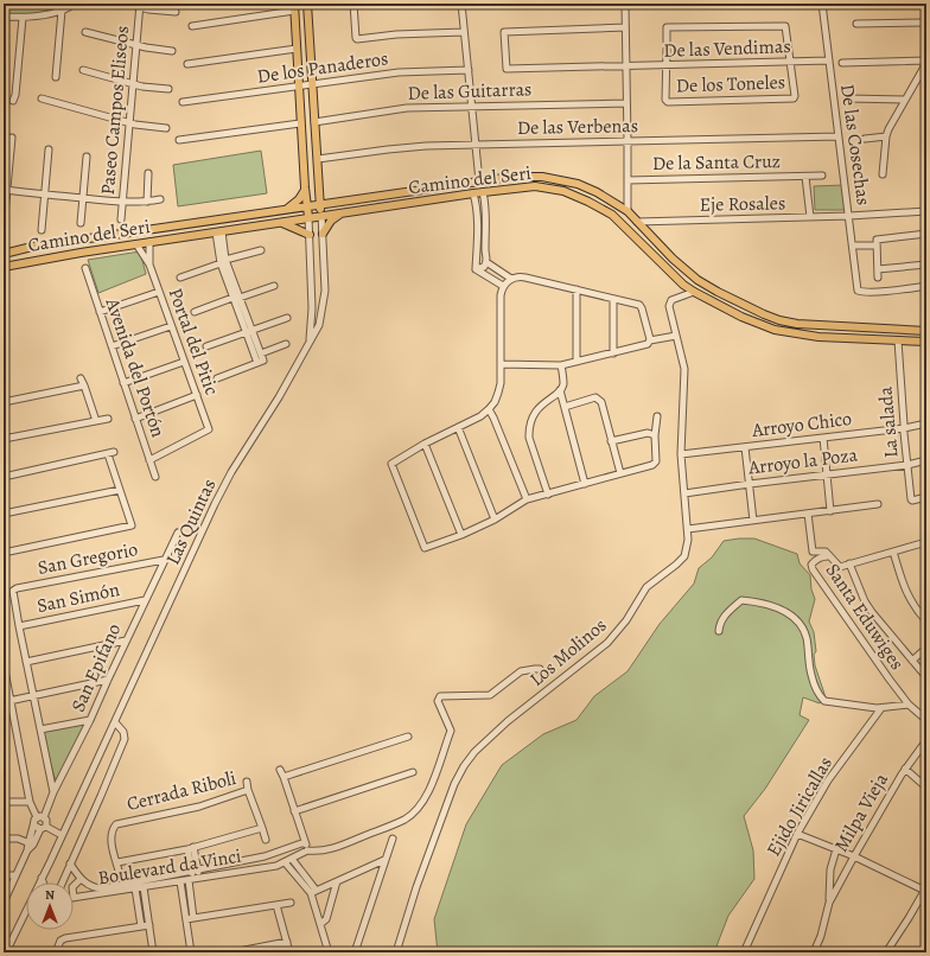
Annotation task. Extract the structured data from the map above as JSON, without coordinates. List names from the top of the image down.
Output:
{
  "streets": {
    "main road": ["Camino del Seri"],
    "street": [
      "De las Vendimas",
      "De los Panaderos",
      "De los Toneles",
      "De las Guitarras",
      "Paseo Campos Eliseos",
      "De las Verbenas",
      "De las Cosechas",
      "De la Santa Cruz",
      "Eje Rosales",
      "Portal del Pitic",
      "Avenida del Portón",
      "La salada",
      "Arroyo Chico",
      "Arroyo la Poza",
      "Las Quintas",
      "San Gregorio",
      "San Simón",
      "Santa Eduwiges",
      "Los Molinos",
      "San Epifano",
      "Cerrada Riboli",
      "Ejido Jiricallas",
      "Milpa Vieja",
      "Boulevard da Vinci"
    ]
  },
  "crossings": [
    ["De las Vendimas", "De los Toneles"],
    ["De las Vendimas", "De las Cosechas"],
    ["De las Verbenas", "De las Cosechas"],
    ["De las Cosechas", "Eje Rosales"],
    ["De la Santa Cruz", "Eje Rosales"],
    ["Camino del Seri", "Eje Rosales"],
    ["Camino del Seri", "Portal del Pitic"],
    ["Camino del Seri", "La salada"],
    ["Camino del Seri", "Las Quintas"],
    ["Camino del Seri", "Los Molinos"],
    ["Portal del Pitic", "Avenida del Portón"],
    ["La salada", "Arroyo Chico"],
    ["La salada", "Arroyo la Poza"],
    ["Arroyo Chico", "Los Molinos"],
    ["Arroyo la Poza", "Los Molinos"],
    ["San Gregorio", "San Simón"],
    ["San Gregorio", "San Epifano"],
    ["San Simón", "San Epifano"]
  ],
  "north": "top"
}
